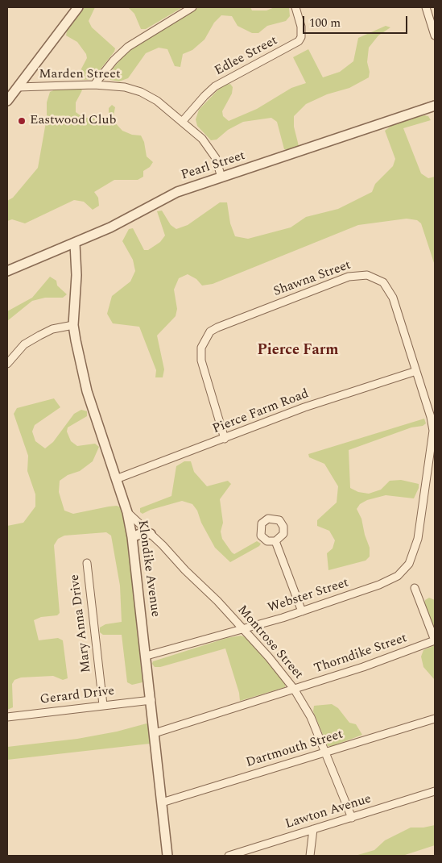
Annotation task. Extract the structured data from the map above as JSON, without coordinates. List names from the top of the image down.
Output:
{
  "streets": {
    "street": [
      "Edlee Street",
      "Marden Street",
      "Pearl Street",
      "Shawna Street",
      "Pierce Farm Road",
      "Klondike Avenue",
      "Webster Street",
      "Mary Anna Drive",
      "Montrose Street",
      "Thorndike Street",
      "Gerard Drive",
      "Dartmouth Street",
      "Lawton Avenue"
    ]
  },
  "crossings": [
    ["Edlee Street", "Marden Street"],
    ["Marden Street", "Pearl Street"],
    ["Pearl Street", "Klondike Avenue"],
    ["Shawna Street", "Pierce Farm Road"],
    ["Shawna Street", "Webster Street"],
    ["Pierce Farm Road", "Klondike Avenue"],
    ["Klondike Avenue", "Webster Street"],
    ["Klondike Avenue", "Montrose Street"],
    ["Klondike Avenue", "Thorndike Street"],
    ["Klondike Avenue", "Gerard Drive"],
    ["Klondike Avenue", "Dartmouth Street"],
    ["Webster Street", "Montrose Street"],
    ["Mary Anna Drive", "Gerard Drive"],
    ["Montrose Street", "Thorndike Street"],
    ["Montrose Street", "Dartmouth Street"],
    ["Montrose Street", "Lawton Avenue"]
  ],
  "districts": ["Pierce Farm"],
  "places": ["Eastwood Club"],
  "scale_bar": "100 m"
}
